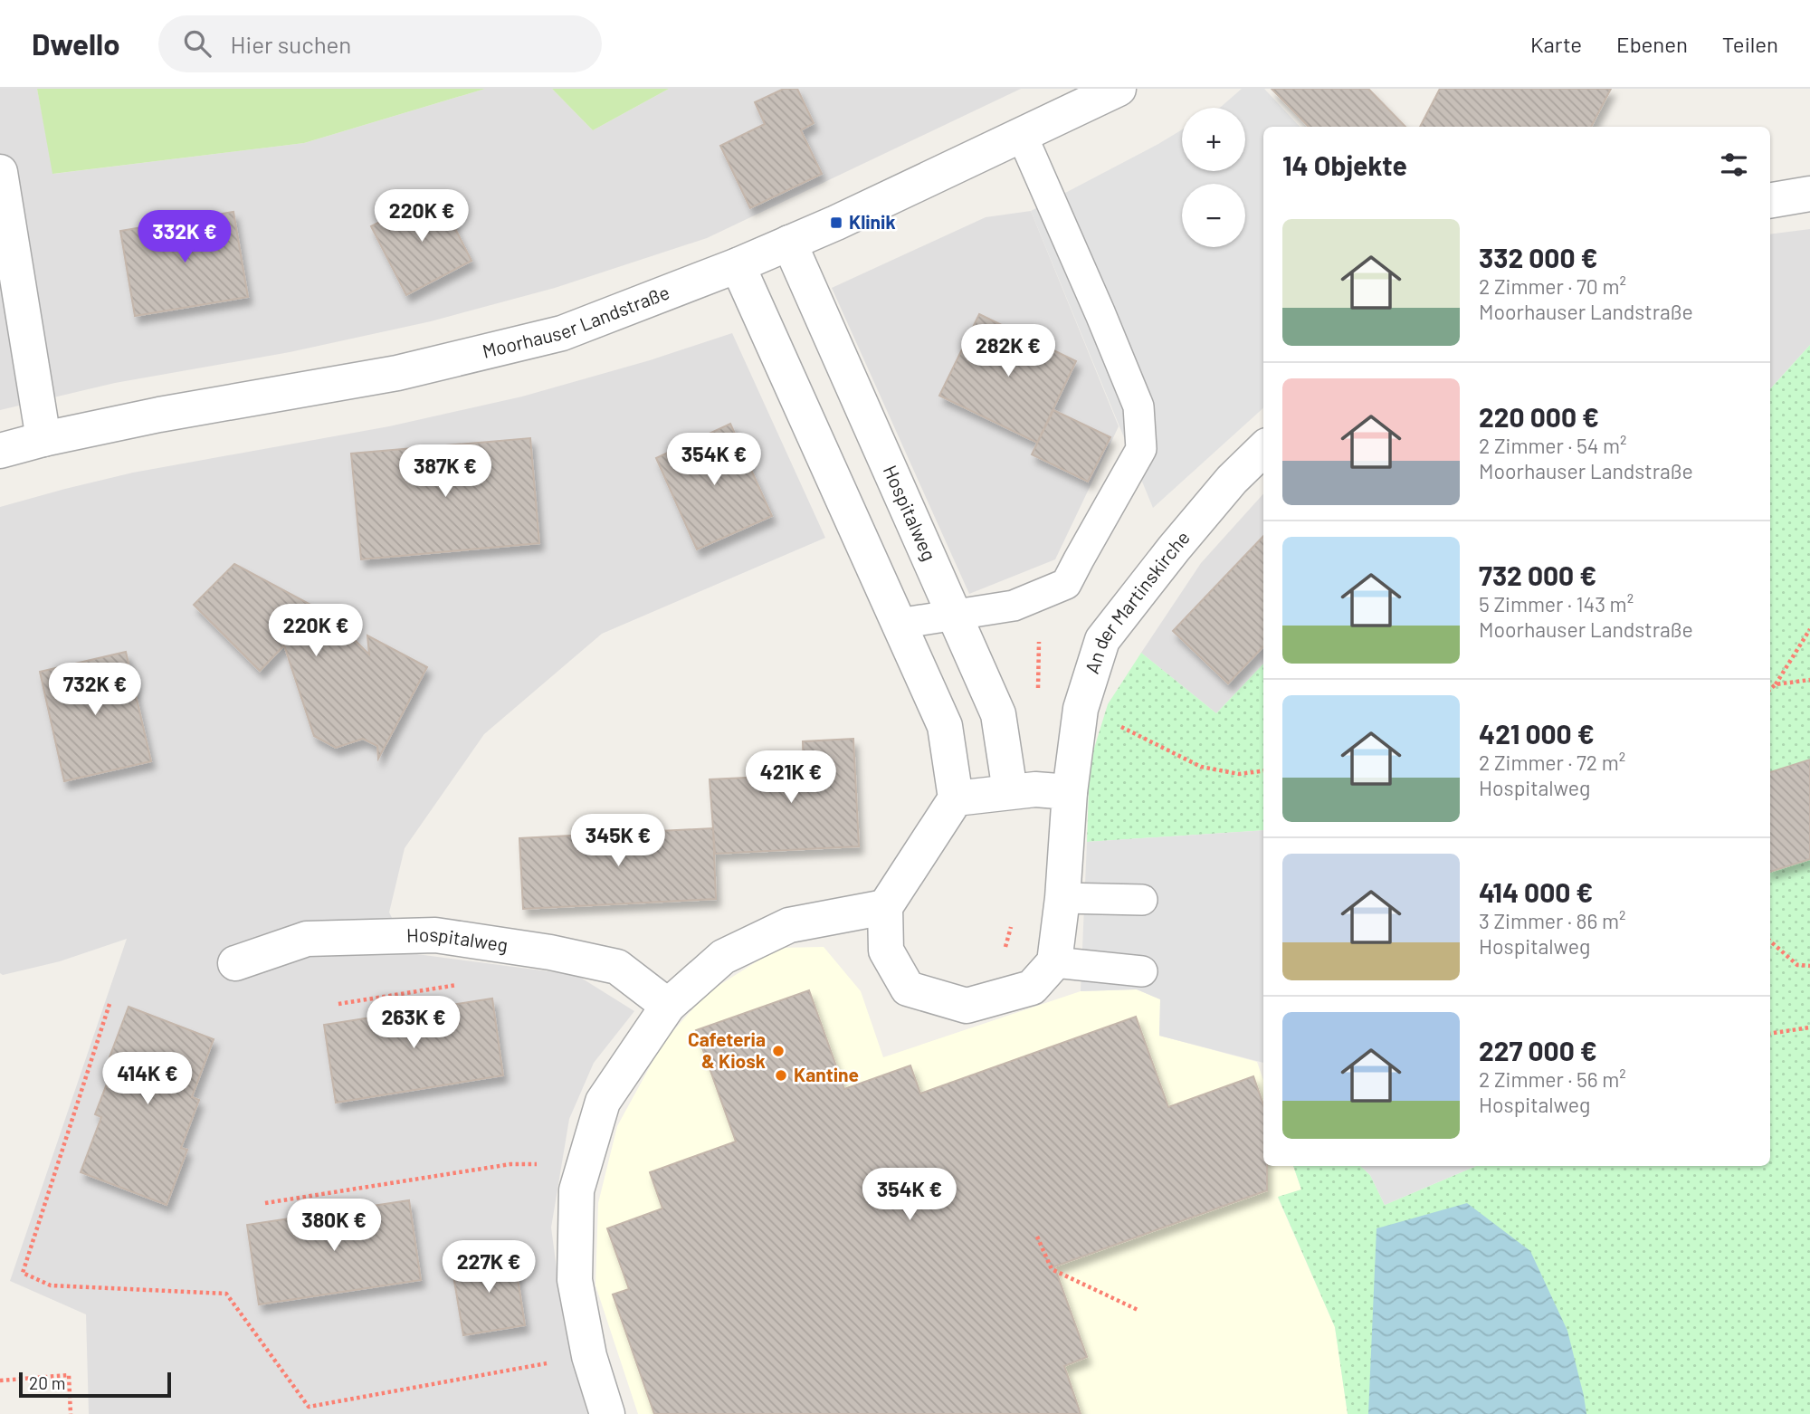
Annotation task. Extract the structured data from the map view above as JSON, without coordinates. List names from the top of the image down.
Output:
{
  "streets": {
    "street": ["Moorhauser Landstraße", "Hospitalweg", "An der Martinskirche"]
  },
  "crossings": [
    ["Moorhauser Landstraße", "Hospitalweg"],
    ["Hospitalweg", "An der Martinskirche"]
  ],
  "places": {
    "transit": ["Klinik"],
    "other": ["Cafeteria & Kiosk", "Kantine"]
  },
  "scale_bar": "20 m",
  "page": {
    "header": "Dwello",
    "search": "Hier suchen",
    "nav": ["Karte", "Ebenen", "Teilen"],
    "map_buttons": ["+", "−"],
    "heading": "14 Objekte",
    "price": [
      "220K €",
      "332K €",
      "282K €",
      "354K €",
      "387K €",
      "220K €",
      "732K €",
      "421K €",
      "345K €",
      "263K €",
      "414K €",
      "354K €",
      "380K €",
      "227K €"
    ],
    "list": [
      {
        "name": "332 000 €",
        "note": "2 Zimmer · 70 m² · Moorhauser Landstraße"
      },
      {
        "name": "220 000 €",
        "note": "2 Zimmer · 54 m² · Moorhauser Landstraße"
      },
      {
        "name": "732 000 €",
        "note": "5 Zimmer · 143 m² · Moorhauser Landstraße"
      },
      {
        "name": "421 000 €",
        "note": "2 Zimmer · 72 m² · Hospitalweg"
      },
      {
        "name": "414 000 €",
        "note": "3 Zimmer · 86 m² · Hospitalweg"
      },
      {
        "name": "227 000 €",
        "note": "2 Zimmer · 56 m² · Hospitalweg"
      }
    ],
    "scale": "20 m"
  }
}
